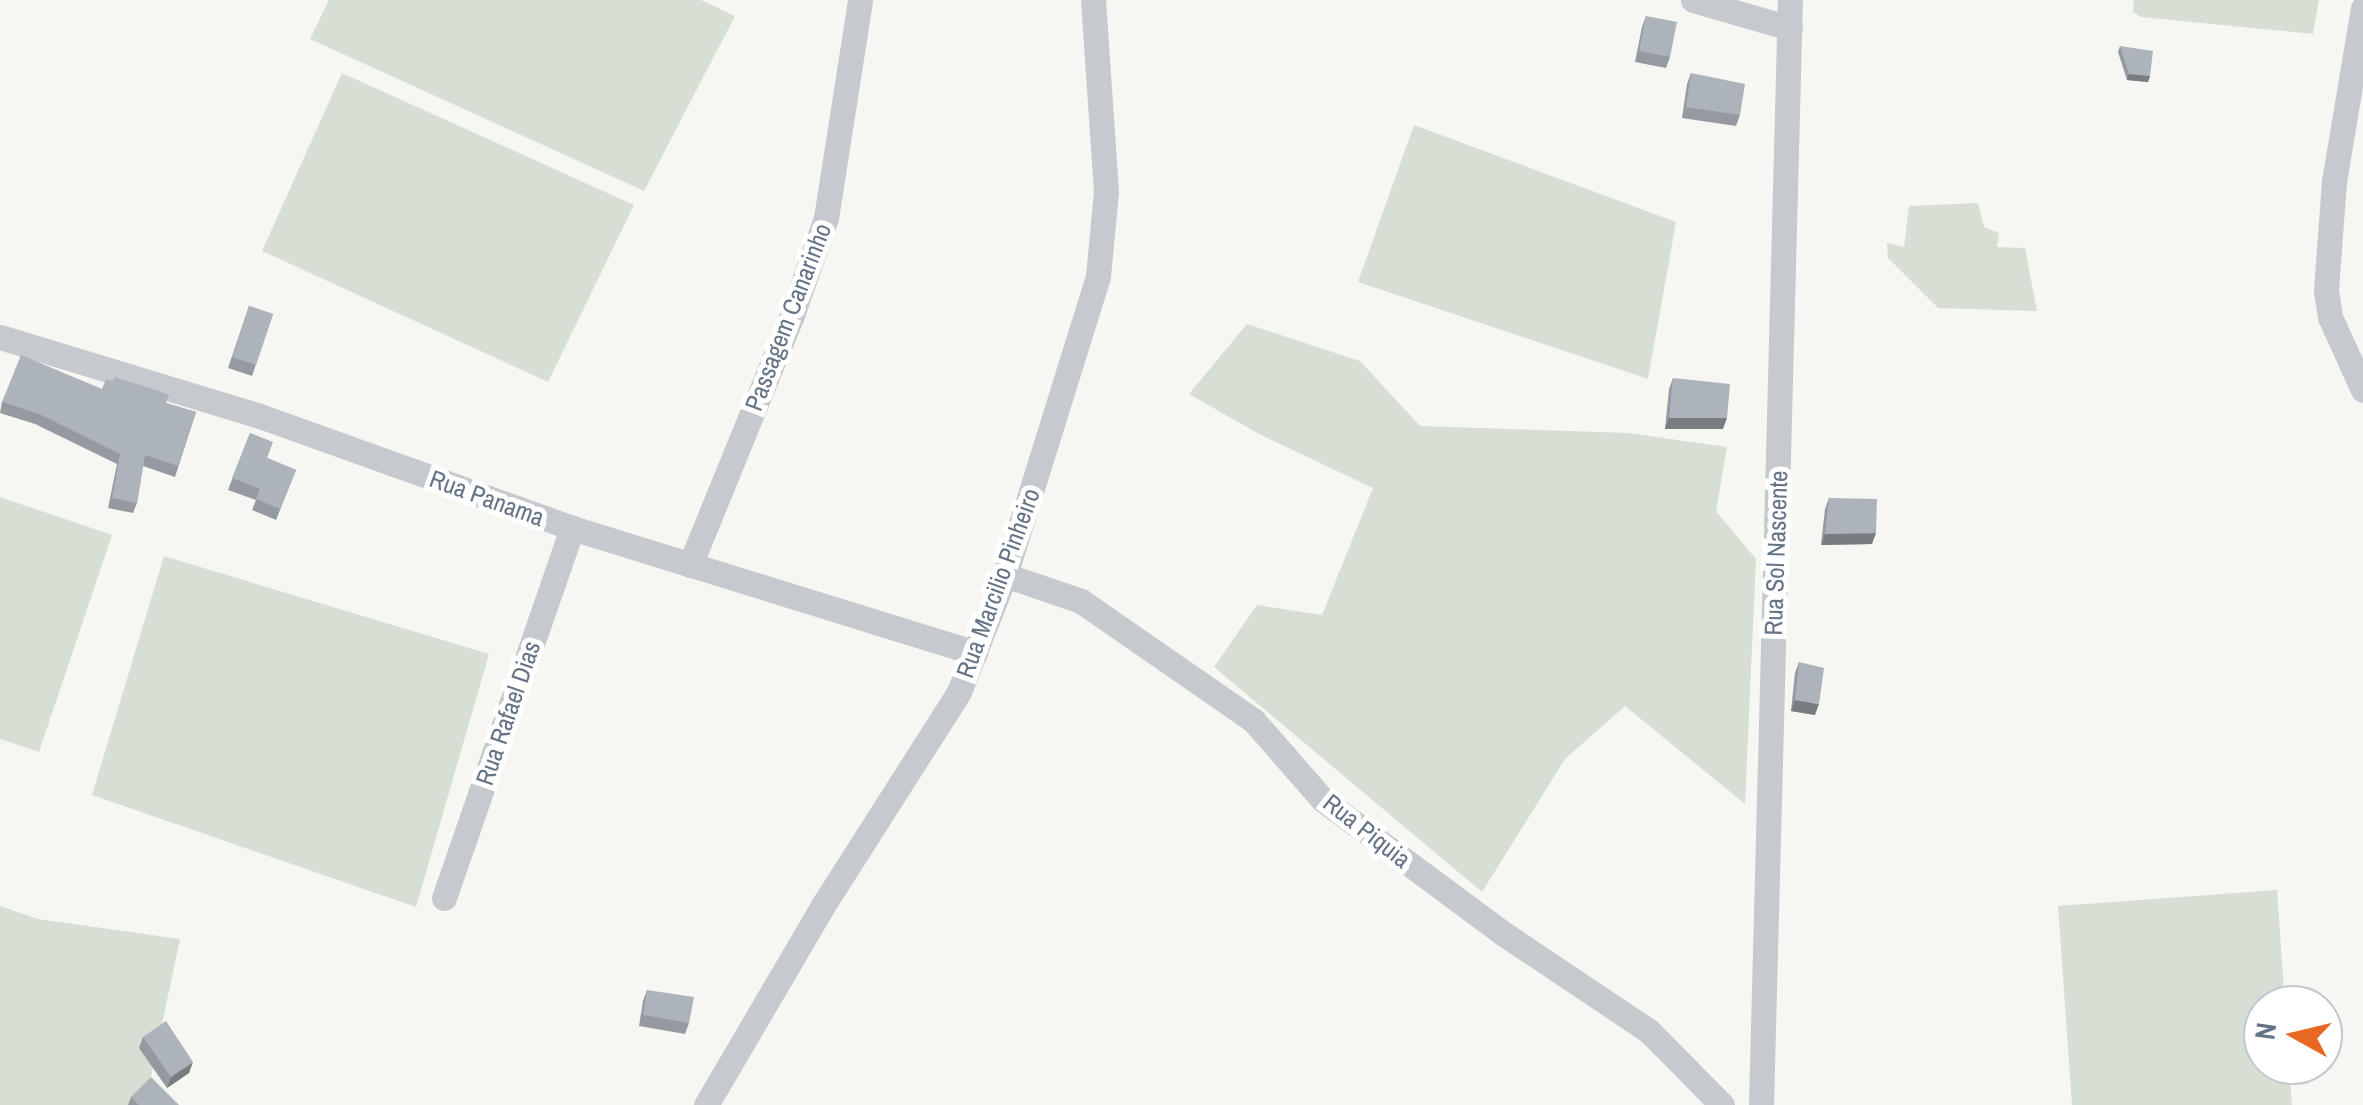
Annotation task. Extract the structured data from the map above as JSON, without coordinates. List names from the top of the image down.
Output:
{
  "streets": {
    "street": [
      "Passagem Canarinho",
      "Rua Panama",
      "Rua Sol Nascente",
      "Rua Marcilio Pinheiro",
      "Rua Rafael Dias",
      "Rua Piquia"
    ]
  },
  "crossings": [
    ["Passagem Canarinho", "Rua Panama"],
    ["Rua Panama", "Rua Marcilio Pinheiro"],
    ["Rua Panama", "Rua Rafael Dias"],
    ["Rua Marcilio Pinheiro", "Rua Piquia"]
  ],
  "north": "left"
}
